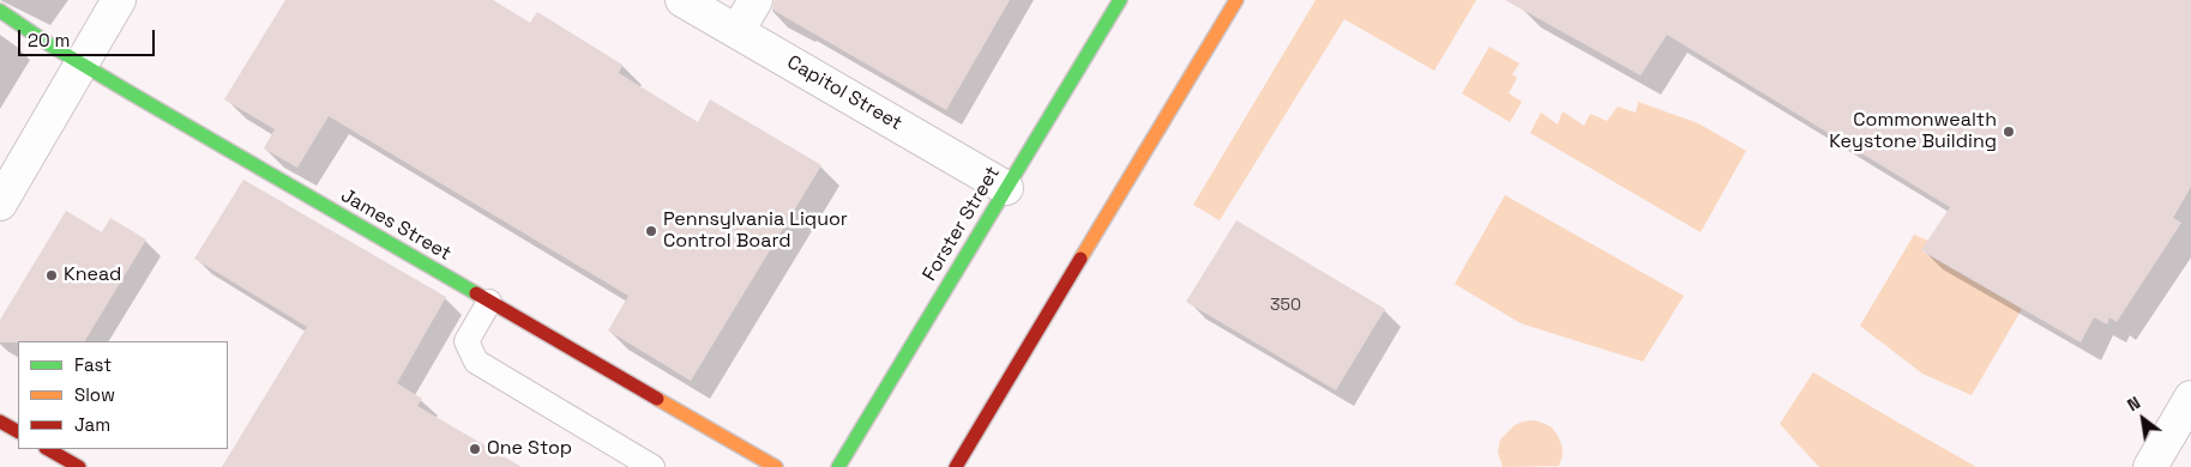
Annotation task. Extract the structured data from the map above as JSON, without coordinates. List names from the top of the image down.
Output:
{
  "streets": {
    "main road": ["Forster Street", "James Street"],
    "street": ["Capitol Street"]
  },
  "crossings": [
    ["Capitol Street", "Forster Street"]
  ],
  "places": [
    "Commonwealth Keystone Building",
    "Pennsylvania Liquor Control Board",
    "Knead",
    "One Stop"
  ],
  "house_numbers": ["350"],
  "legend": ["Fast", "Slow", "Jam"],
  "scale_bar": "20 m",
  "north": "top left"
}
